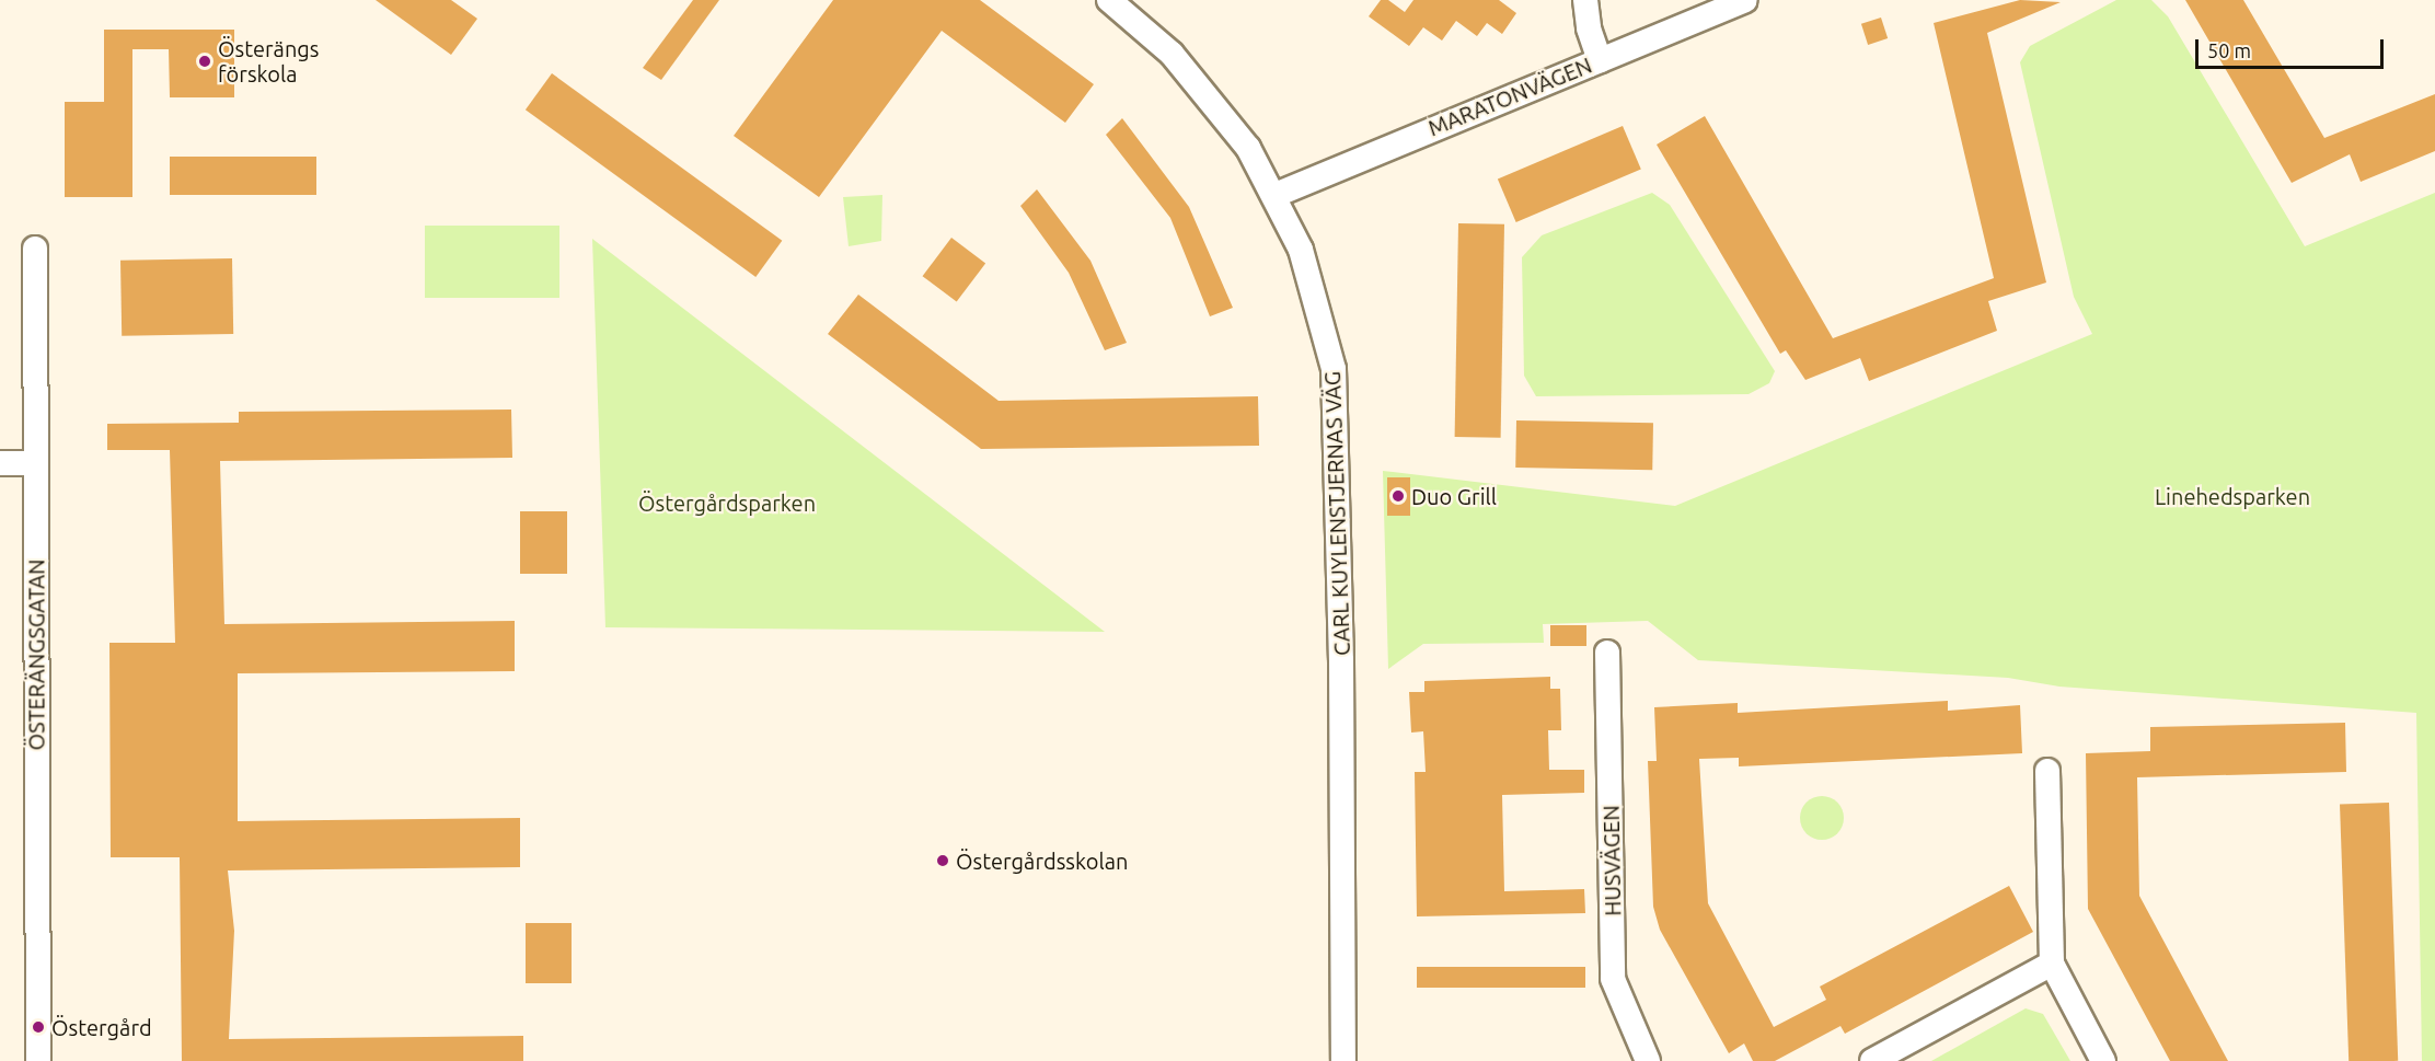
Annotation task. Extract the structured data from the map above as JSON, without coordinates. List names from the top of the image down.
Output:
{
  "streets": {
    "street": [
      "MARATONVÄGEN",
      "CARL KUYLENSTJERNAS VÄG",
      "ÖSTERÄNGSGATAN",
      "HUSVÄGEN"
    ]
  },
  "crossings": [
    ["MARATONVÄGEN", "CARL KUYLENSTJERNAS VÄG"]
  ],
  "parks": ["Linehedsparken", "Östergårdsparken"],
  "places": [
    "Österängs förskola",
    "Duo Grill",
    "Östergårdsskolan",
    "Östergård"
  ],
  "scale_bar": "50 m"
}
